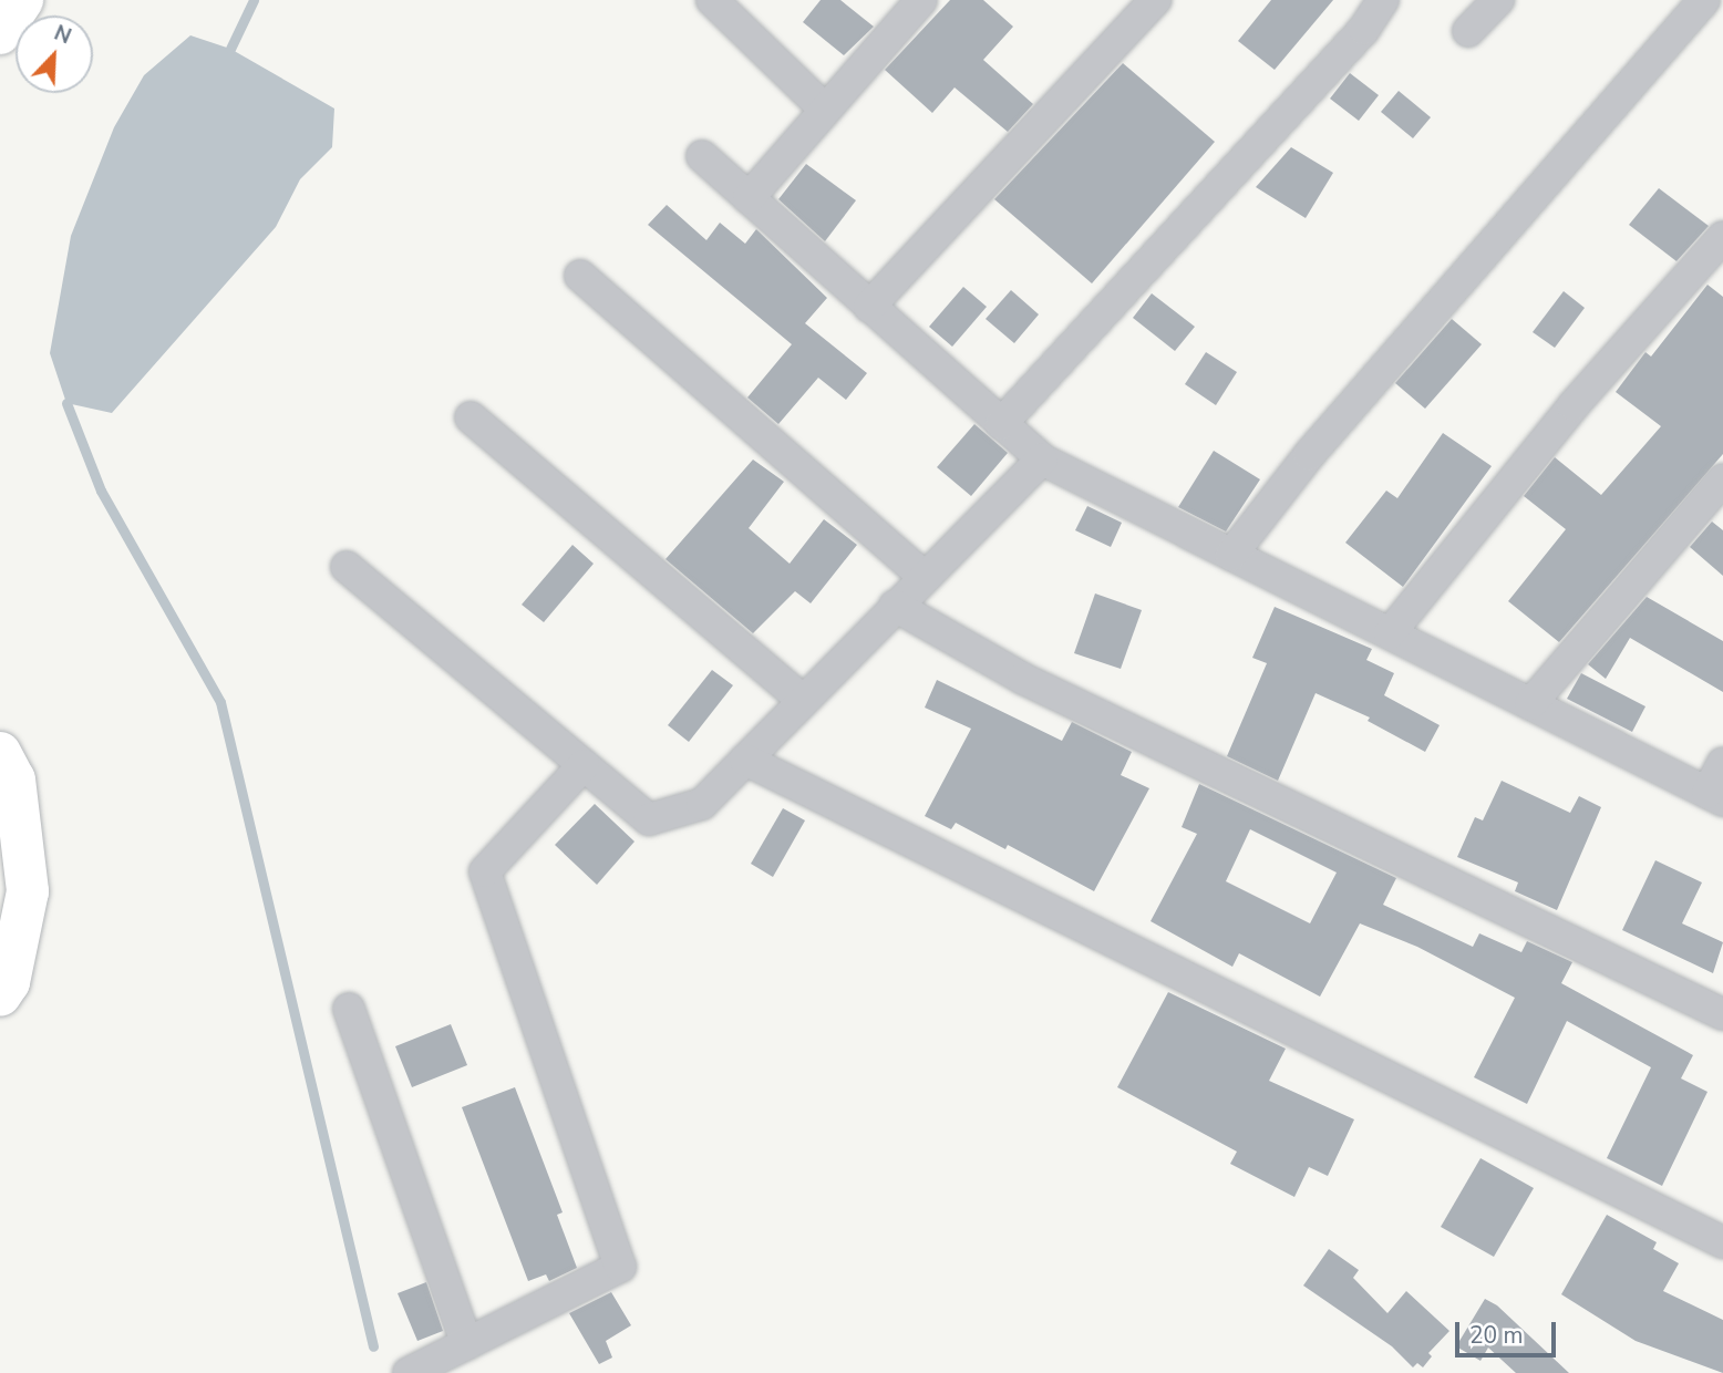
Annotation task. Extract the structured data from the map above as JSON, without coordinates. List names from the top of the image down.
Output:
{
  "scale_bar": "20 m",
  "north": "top right"
}
